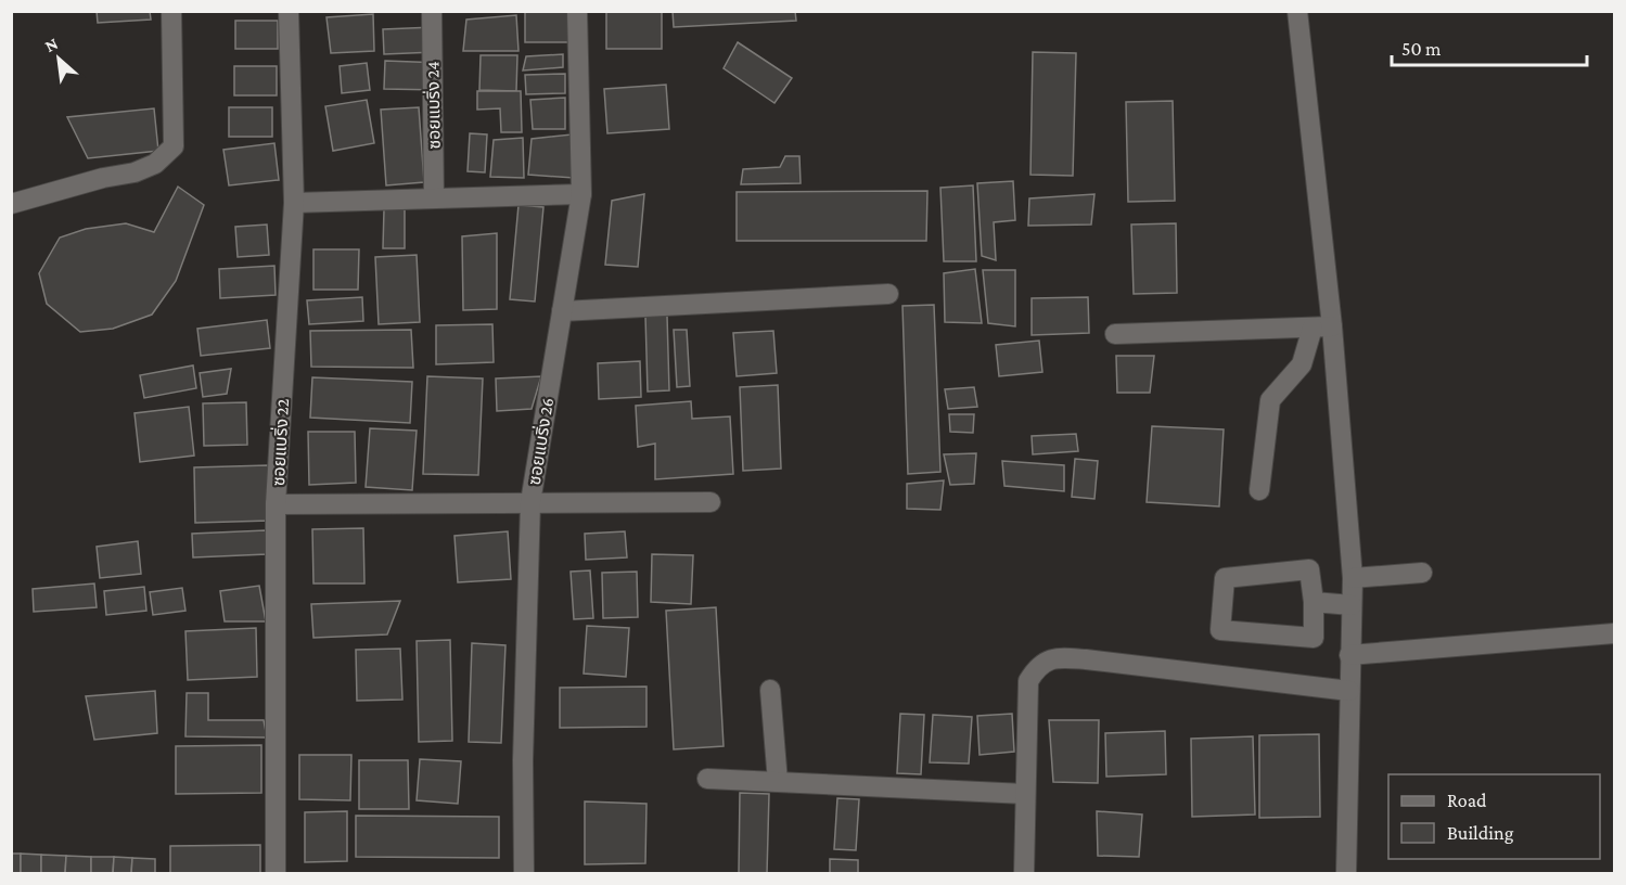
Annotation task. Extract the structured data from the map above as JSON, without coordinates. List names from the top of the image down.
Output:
{
  "streets": {
    "street": ["ซอยแบริ่ง 24", "ซอยแบริ่ง 26", "ซอยแบริ่ง 22"]
  },
  "legend": ["Road", "Building"],
  "scale_bar": "50 m",
  "north": "top left"
}
